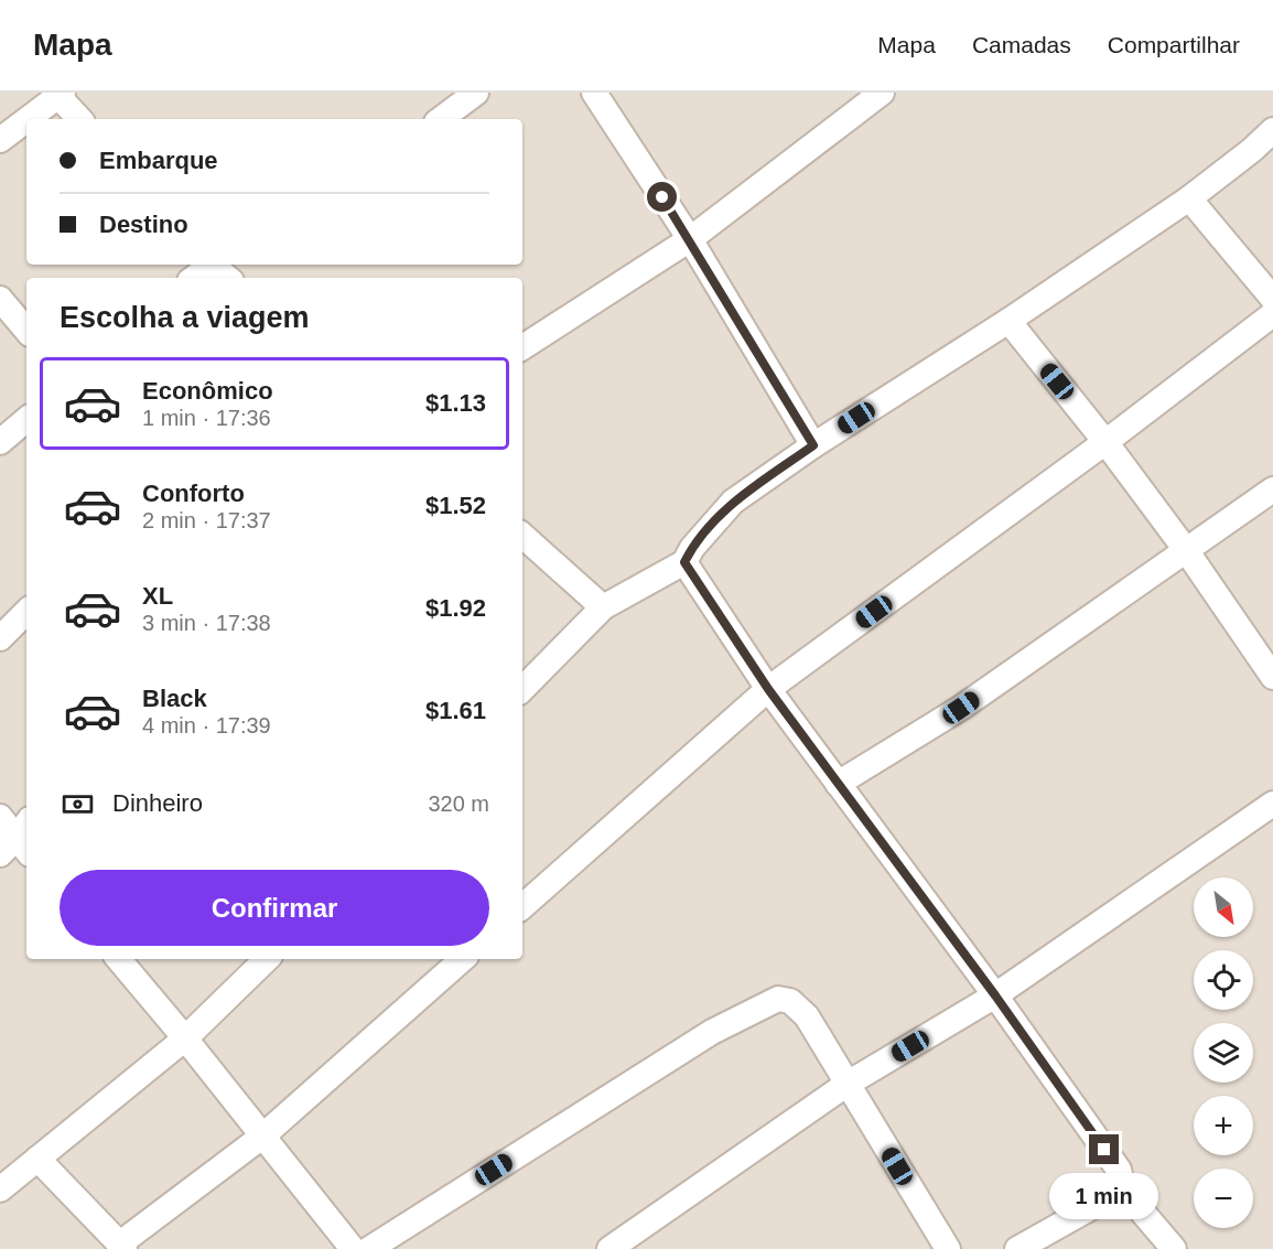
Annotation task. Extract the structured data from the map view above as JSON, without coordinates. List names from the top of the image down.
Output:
{
  "north": "bottom right",
  "page": {
    "header": "Mapa",
    "nav": ["Mapa", "Camadas", "Compartilhar"],
    "banner": ["Embarque", "Destino"],
    "heading": "Escolha a viagem",
    "list": [
      {
        "name": "Econômico",
        "note": "1 min · 17:36",
        "value": "$1.13"
      },
      {
        "name": "Conforto",
        "note": "2 min · 17:37",
        "value": "$1.52"
      },
      {
        "name": "XL",
        "note": "3 min · 17:38",
        "value": "$1.92"
      },
      {
        "name": "Black",
        "note": "4 min · 17:39",
        "value": "$1.61"
      }
    ],
    "pay": ["Dinheiro", "320 m"],
    "buttons": "Confirmar",
    "map_buttons": ["+", "−"],
    "bubble": "1 min"
  }
}
